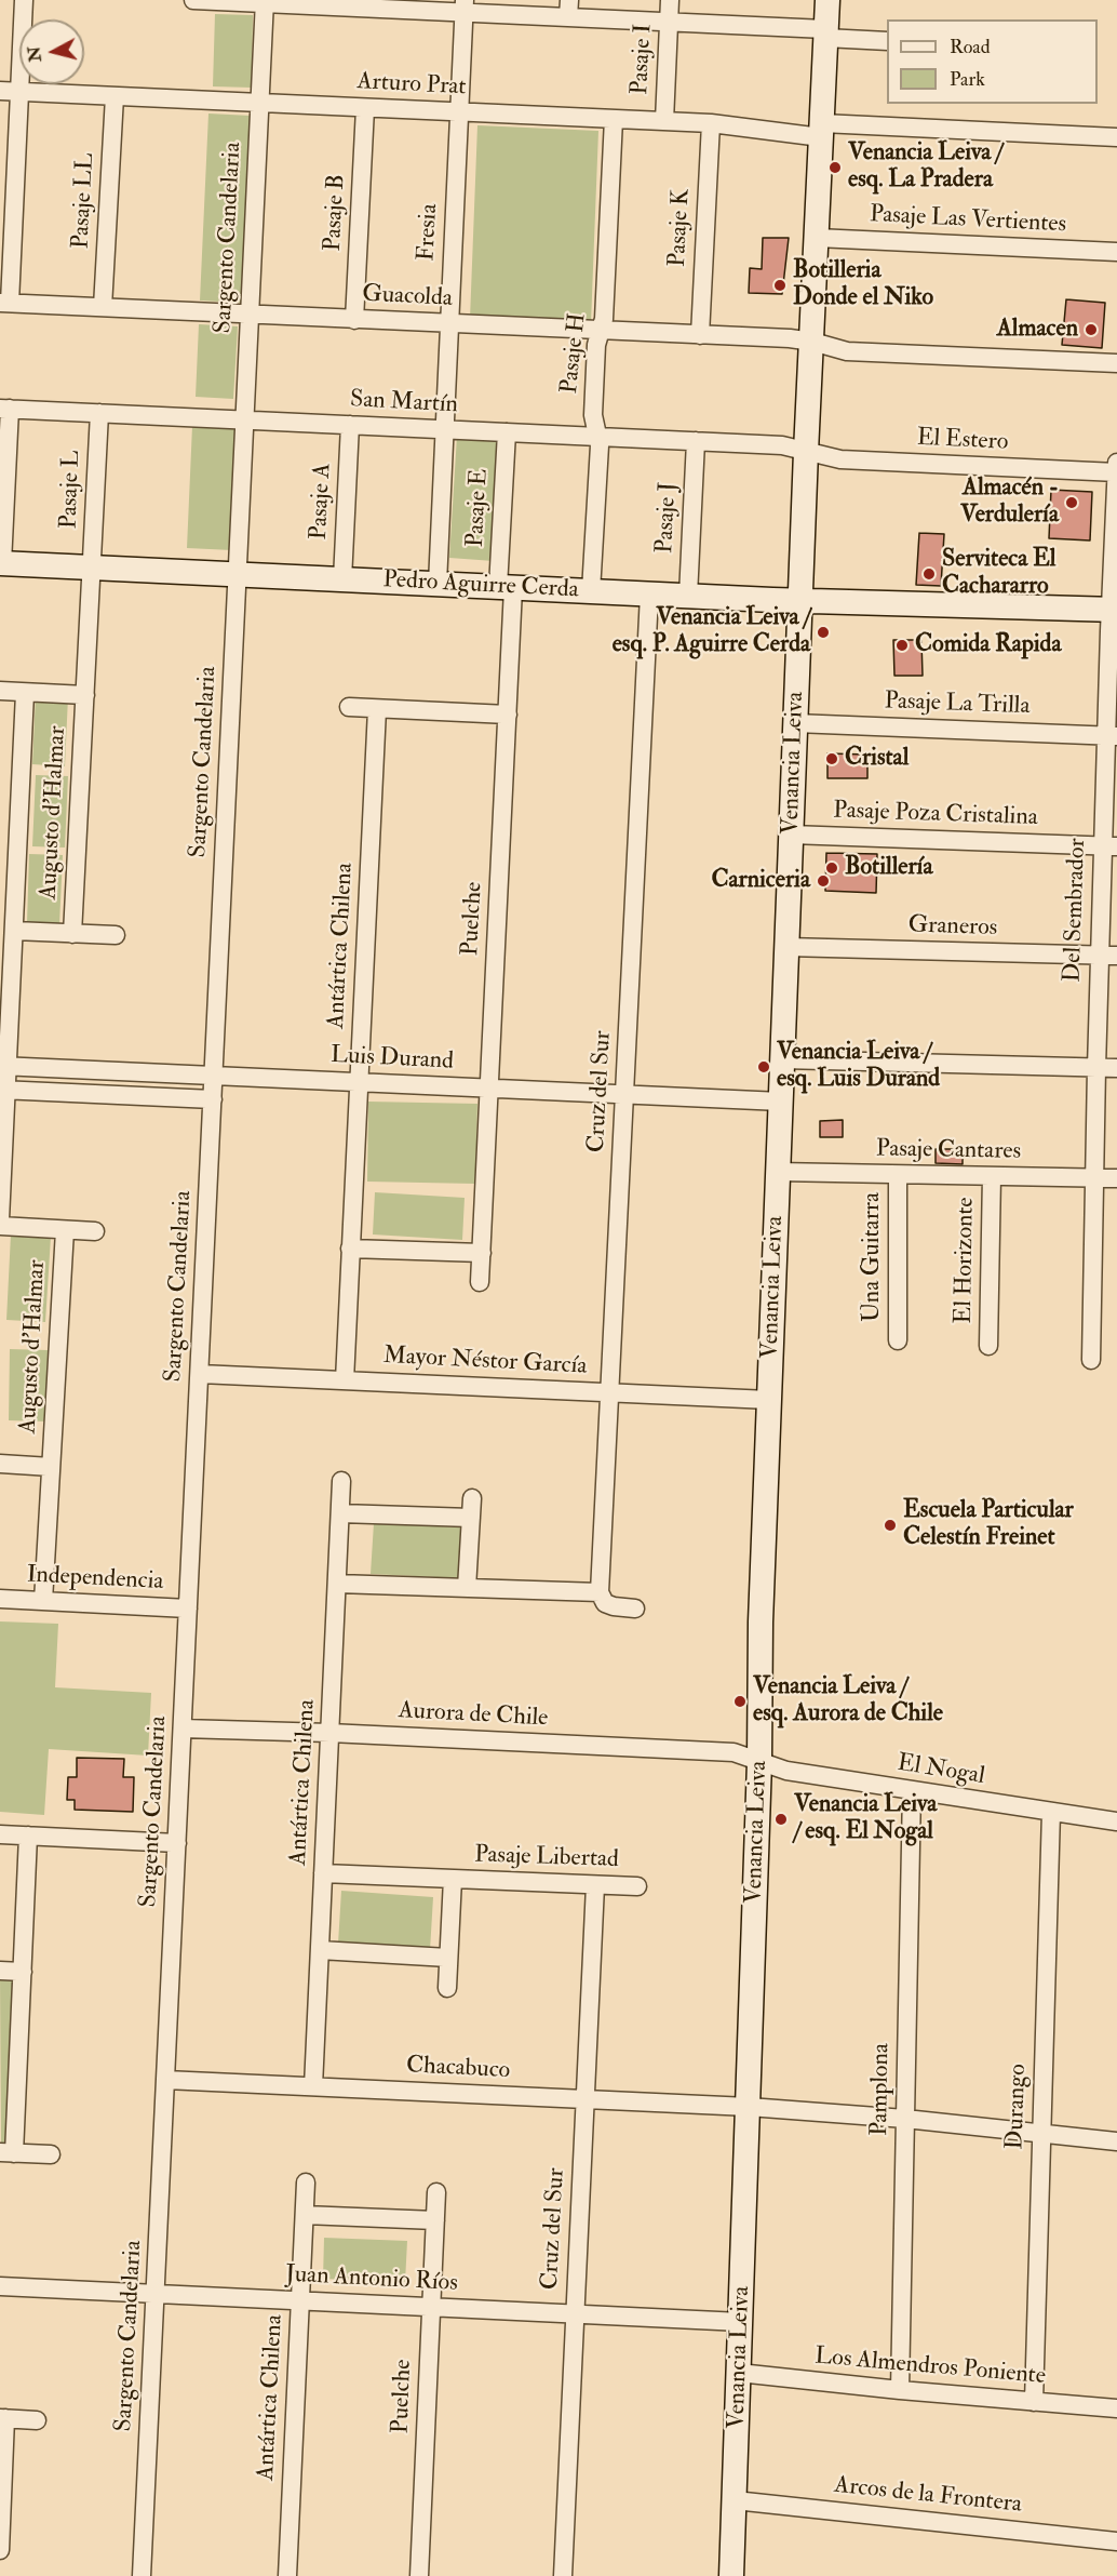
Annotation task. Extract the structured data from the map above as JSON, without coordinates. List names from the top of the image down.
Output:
{
  "streets": {
    "street": [
      "Pasaje I",
      "Arturo Prat",
      "Pasaje LL",
      "Pasaje B",
      "Pasaje Las Vertientes",
      "Pasaje K",
      "Fresia",
      "Sargento Candelaria",
      "Guacolda",
      "Pasaje H",
      "San Martín",
      "El Estero",
      "Pasaje L",
      "Pasaje A",
      "Pasaje E",
      "Pasaje J",
      "Pedro Aguirre Cerda",
      "Pasaje La Trilla",
      "Venancia Leiva",
      "Augusto d'Halmar",
      "Pasaje Poza Cristalina",
      "Del Sembrador",
      "Puelche",
      "Graneros",
      "Antártica Chilena",
      "Luis Durand",
      "Cruz del Sur",
      "Pasaje Cantares",
      "Una Guitarra",
      "El Horizonte",
      "Mayor Néstor García",
      "Independencia",
      "Aurora de Chile",
      "El Nogal",
      "Pasaje Libertad",
      "Chacabuco",
      "Pamplona",
      "Durango",
      "Juan Antonio Ríos",
      "Los Almendros Poniente",
      "Arcos de la Frontera"
    ]
  },
  "crossings": [
    ["Pasaje I", "Arturo Prat"],
    ["Arturo Prat", "Pasaje LL"],
    ["Arturo Prat", "Pasaje B"],
    ["Arturo Prat", "Pasaje K"],
    ["Arturo Prat", "Fresia"],
    ["Arturo Prat", "Sargento Candelaria"],
    ["Arturo Prat", "Pasaje H"],
    ["Arturo Prat", "Venancia Leiva"],
    ["Pasaje LL", "Guacolda"],
    ["Pasaje B", "Guacolda"],
    ["Pasaje Las Vertientes", "Venancia Leiva"],
    ["Pasaje K", "Guacolda"],
    ["Fresia", "Guacolda"],
    ["Fresia", "San Martín"],
    ["Fresia", "Pedro Aguirre Cerda"],
    ["Sargento Candelaria", "Guacolda"],
    ["Sargento Candelaria", "San Martín"],
    ["Sargento Candelaria", "Pedro Aguirre Cerda"],
    ["Sargento Candelaria", "Luis Durand"],
    ["Sargento Candelaria", "Mayor Néstor García"],
    ["Sargento Candelaria", "Independencia"],
    ["Sargento Candelaria", "Aurora de Chile"],
    ["Sargento Candelaria", "Chacabuco"],
    ["Sargento Candelaria", "Juan Antonio Ríos"],
    ["Guacolda", "Pasaje H"],
    ["Guacolda", "Venancia Leiva"],
    ["Pasaje H", "San Martín"],
    ["Pasaje H", "Pedro Aguirre Cerda"],
    ["San Martín", "El Estero"],
    ["San Martín", "Pasaje L"],
    ["San Martín", "Pasaje A"],
    ["San Martín", "Pasaje E"],
    ["San Martín", "Pasaje J"],
    ["San Martín", "Venancia Leiva"],
    ["El Estero", "Venancia Leiva"],
    ["El Estero", "Del Sembrador"],
    ["Pasaje L", "Pedro Aguirre Cerda"],
    ["Pasaje L", "Augusto d'Halmar"],
    ["Pasaje A", "Pedro Aguirre Cerda"],
    ["Pasaje E", "Pedro Aguirre Cerda"],
    ["Pasaje E", "Puelche"],
    ["Pasaje J", "Pedro Aguirre Cerda"],
    ["Pedro Aguirre Cerda", "Venancia Leiva"],
    ["Pedro Aguirre Cerda", "Augusto d'Halmar"],
    ["Pedro Aguirre Cerda", "Del Sembrador"],
    ["Pedro Aguirre Cerda", "Puelche"],
    ["Pedro Aguirre Cerda", "Cruz del Sur"],
    ["Pasaje La Trilla", "Venancia Leiva"],
    ["Pasaje La Trilla", "Del Sembrador"],
    ["Venancia Leiva", "Pasaje Poza Cristalina"],
    ["Venancia Leiva", "Graneros"],
    ["Venancia Leiva", "Luis Durand"],
    ["Venancia Leiva", "Pasaje Cantares"],
    ["Venancia Leiva", "Mayor Néstor García"],
    ["Venancia Leiva", "Aurora de Chile"],
    ["Venancia Leiva", "El Nogal"],
    ["Venancia Leiva", "Chacabuco"],
    ["Venancia Leiva", "Juan Antonio Ríos"],
    ["Venancia Leiva", "Los Almendros Poniente"],
    ["Venancia Leiva", "Arcos de la Frontera"],
    ["Augusto d'Halmar", "Luis Durand"],
    ["Augusto d'Halmar", "Independencia"],
    ["Pasaje Poza Cristalina", "Del Sembrador"],
    ["Del Sembrador", "Graneros"],
    ["Del Sembrador", "Pasaje Cantares"],
    ["Puelche", "Luis Durand"],
    ["Puelche", "Juan Antonio Ríos"],
    ["Antártica Chilena", "Luis Durand"],
    ["Antártica Chilena", "Mayor Néstor García"],
    ["Antártica Chilena", "Aurora de Chile"],
    ["Antártica Chilena", "Pasaje Libertad"],
    ["Antártica Chilena", "Chacabuco"],
    ["Antártica Chilena", "Juan Antonio Ríos"],
    ["Luis Durand", "Cruz del Sur"],
    ["Cruz del Sur", "Mayor Néstor García"],
    ["Cruz del Sur", "Pasaje Libertad"],
    ["Cruz del Sur", "Chacabuco"],
    ["Cruz del Sur", "Juan Antonio Ríos"],
    ["Pasaje Cantares", "Una Guitarra"],
    ["Pasaje Cantares", "El Horizonte"],
    ["Aurora de Chile", "El Nogal"],
    ["El Nogal", "Pamplona"],
    ["El Nogal", "Durango"],
    ["Chacabuco", "Pamplona"],
    ["Chacabuco", "Durango"],
    ["Pamplona", "Los Almendros Poniente"],
    ["Durango", "Los Almendros Poniente"]
  ],
  "places": [
    "Venancia Leiva / esq. La Pradera",
    "Botilleria Donde el Niko",
    "Almacen",
    "Almacén - Verdulería",
    "Serviteca El Cachararro",
    "Venancia Leiva / esq. P. Aguirre Cerda",
    "Comida Rapida",
    "Cristal",
    "Botillería",
    "Carniceria",
    "Venancia Leiva / esq. Luis Durand",
    "Escuela Particular Celestín Freinet",
    "Venancia Leiva / esq. Aurora de Chile",
    "Venancia Leiva / esq. El Nogal"
  ],
  "legend": ["Road", "Park"],
  "north": "left"
}
